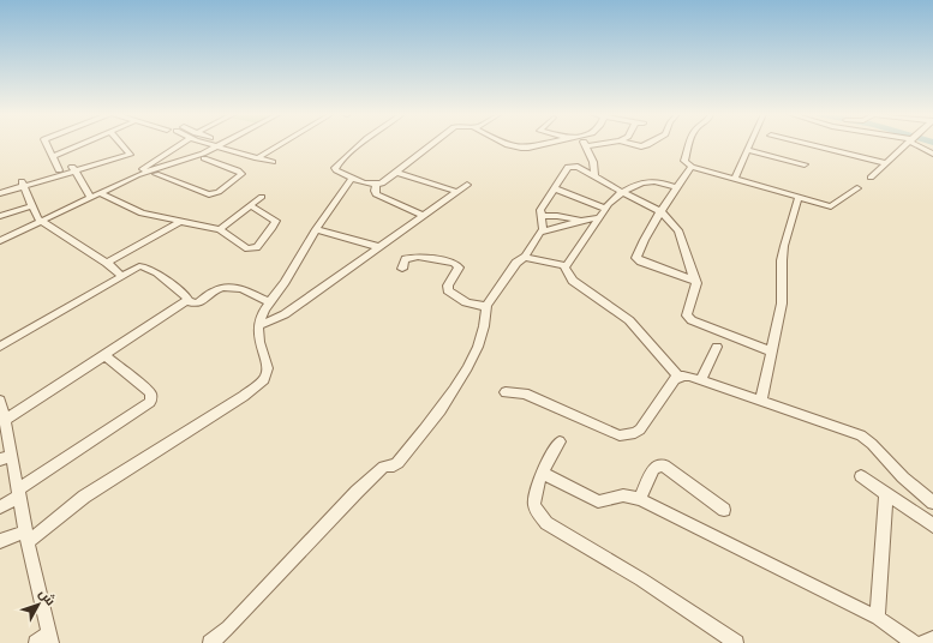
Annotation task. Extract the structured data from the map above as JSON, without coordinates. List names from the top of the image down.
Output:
{
  "north": "top right"
}
